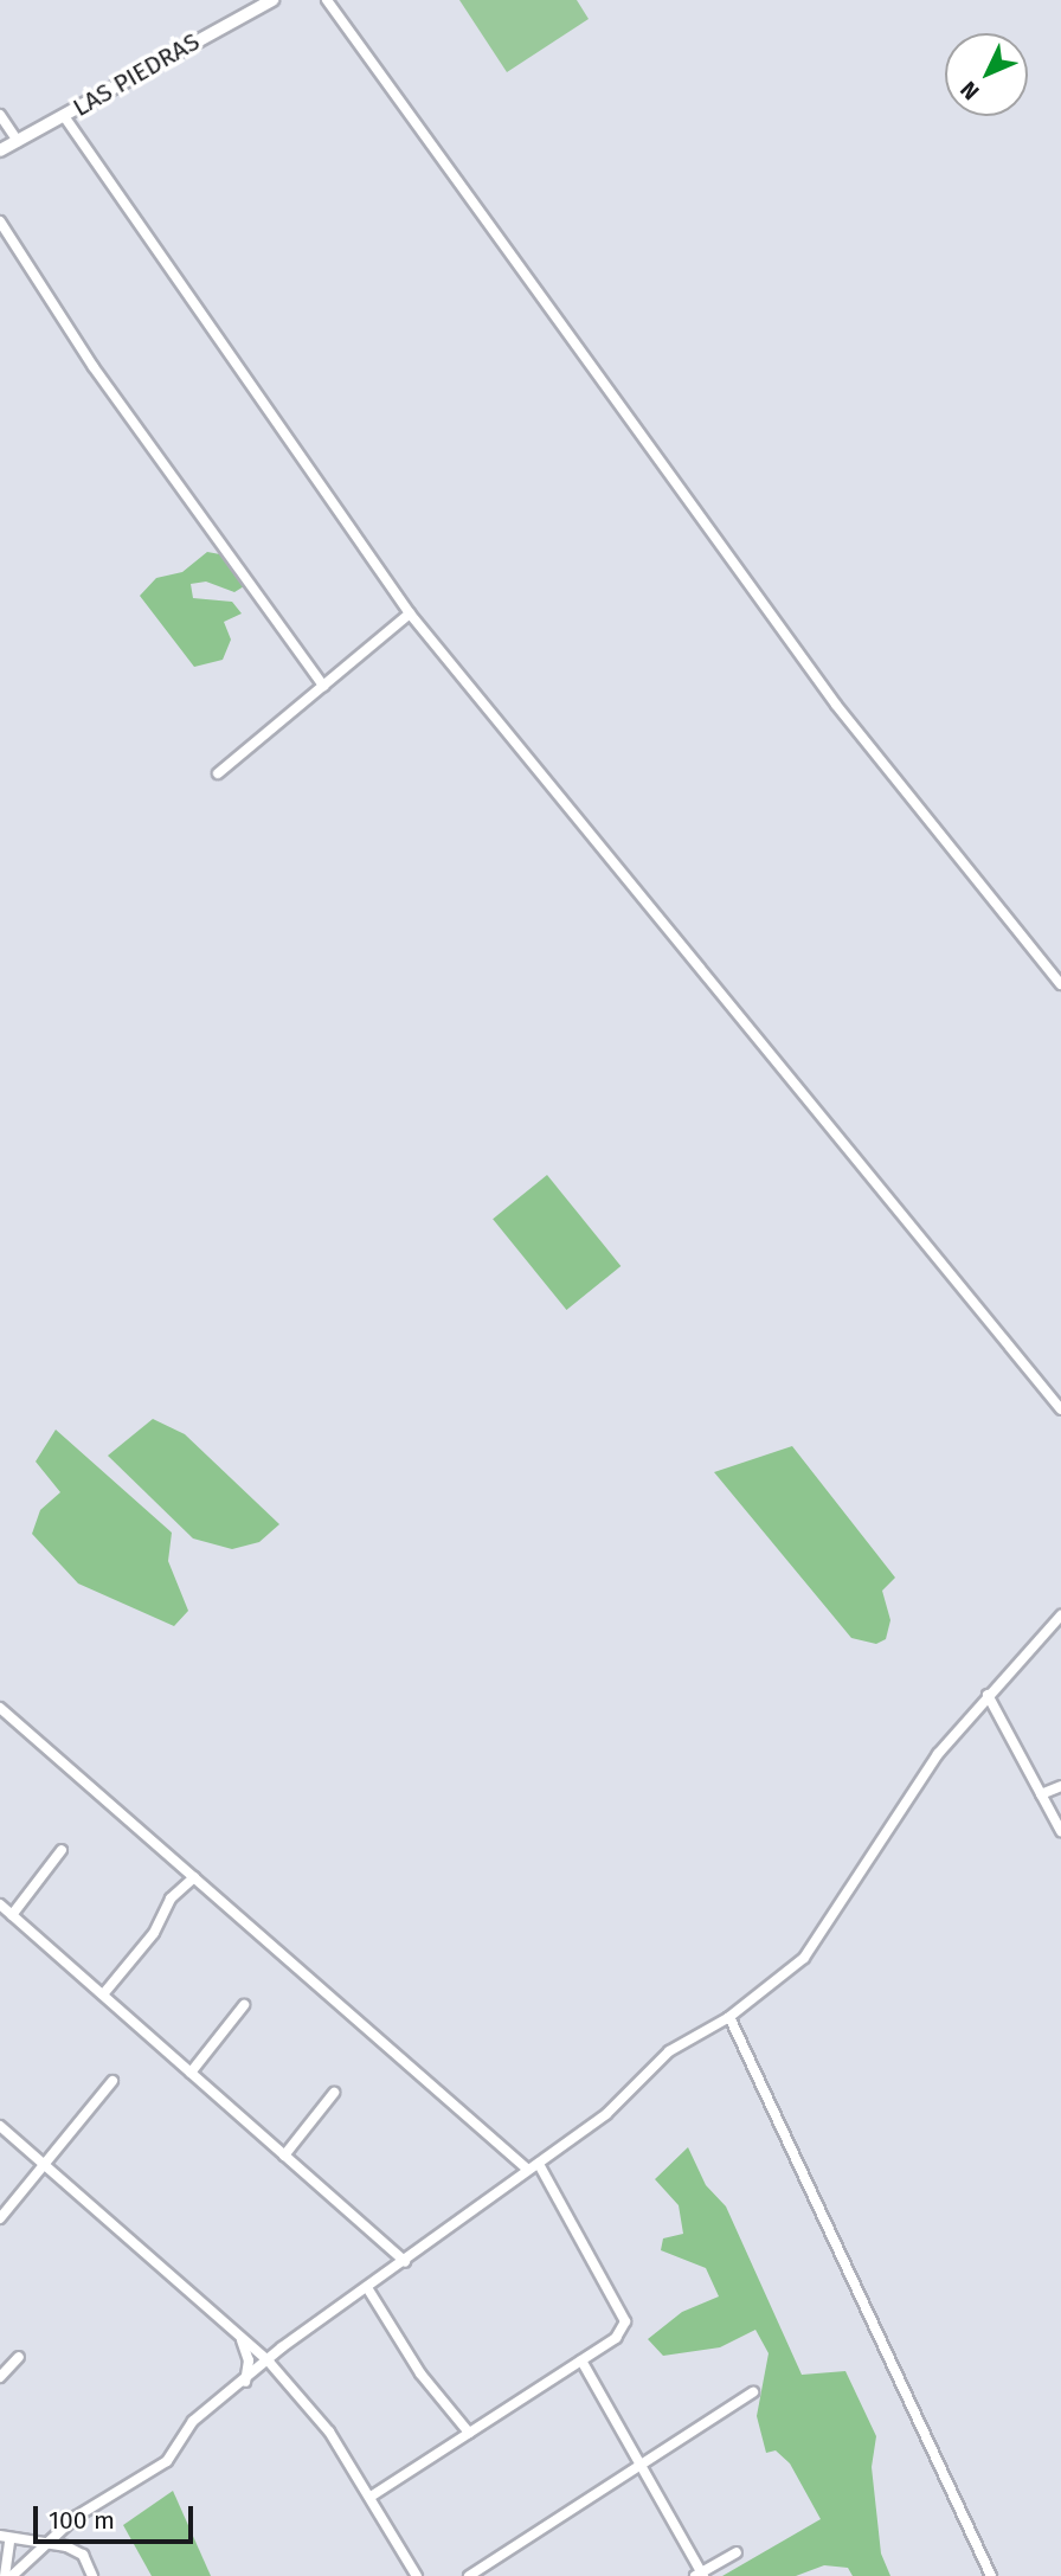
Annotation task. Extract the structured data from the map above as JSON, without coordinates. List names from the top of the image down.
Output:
{
  "streets": {
    "street": ["LAS PIEDRAS"]
  },
  "scale_bar": "100 m",
  "north": "bottom left"
}
